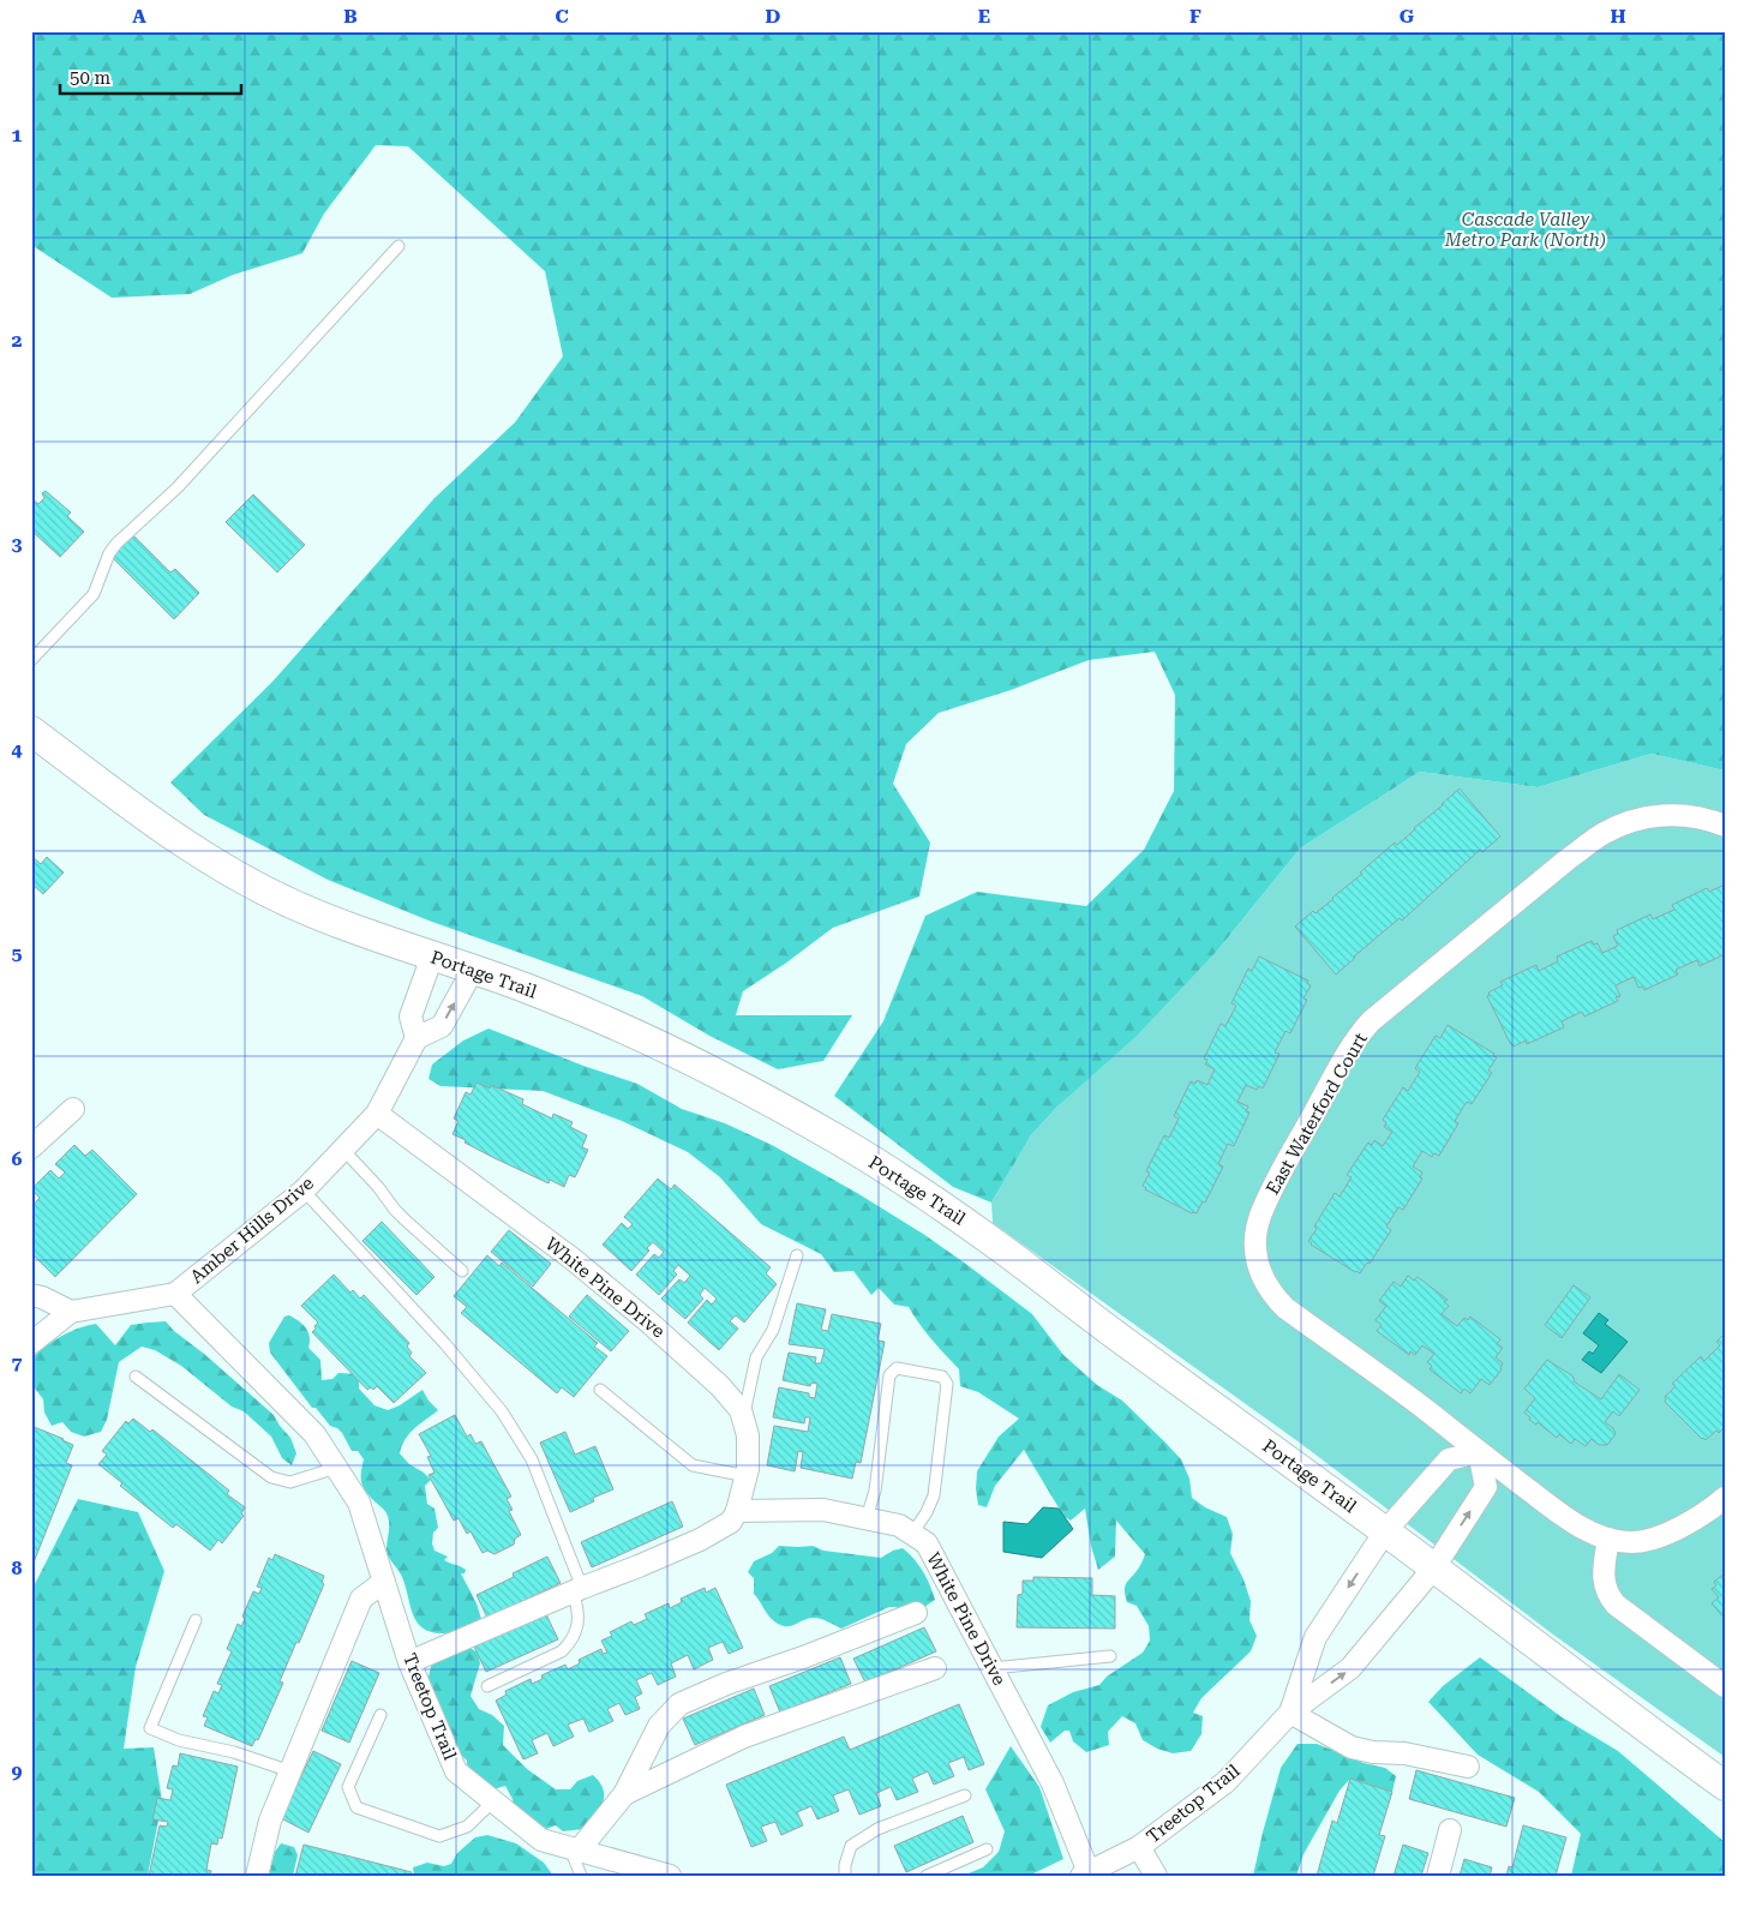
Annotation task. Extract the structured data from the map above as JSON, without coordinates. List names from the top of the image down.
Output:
{
  "streets": {
    "main road": ["Portage Trail"],
    "street": [
      "East Waterford Court",
      "Amber Hills Drive",
      "White Pine Drive",
      "Treetop Trail"
    ]
  },
  "crossings": [
    ["Portage Trail", "Treetop Trail"],
    ["Amber Hills Drive", "White Pine Drive"],
    ["Amber Hills Drive", "Treetop Trail"],
    ["White Pine Drive", "Treetop Trail"]
  ],
  "parks": ["Cascade Valley Metro Park (North)"],
  "scale_bar": "50 m",
  "grid": {
    "columns": [
      "A",
      "B",
      "C",
      "D",
      "E",
      "F",
      "G",
      "H"
    ],
    "rows": [
      "1",
      "2",
      "3",
      "4",
      "5",
      "6",
      "7",
      "8",
      "9"
    ]
  }
}
